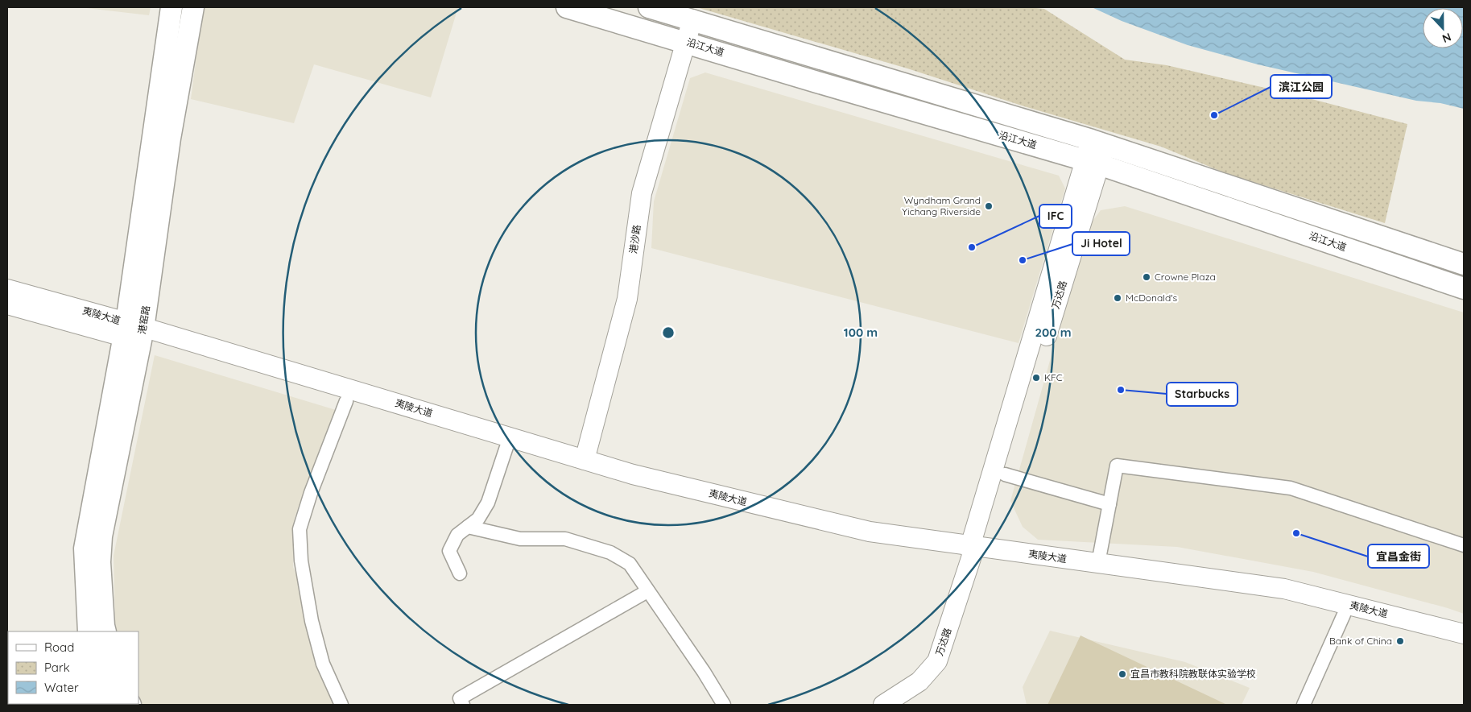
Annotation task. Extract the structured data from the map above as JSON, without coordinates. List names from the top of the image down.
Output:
{
  "streets": {
    "main road": [
      "沿江大道",
      "港沙路",
      "万达路",
      "夷陵大道",
      "港窑路"
    ]
  },
  "crossings": [
    ["沿江大道", "港沙路"],
    ["沿江大道", "万达路"],
    ["港沙路", "夷陵大道"],
    ["万达路", "夷陵大道"],
    ["夷陵大道", "港窑路"]
  ],
  "places": [
    "滨江公园",
    "Wyndham Grand Yichang Riverside",
    "IFC",
    "Ji Hotel",
    "Crowne Plaza",
    "McDonald's",
    "KFC",
    "Starbucks",
    "宜昌金街",
    "Bank of China",
    "宜昌市教科院教联体实验学校"
  ],
  "legend": ["Road", "Park", "Water"],
  "north": "bottom",
  "rings": ["100 m", "200 m"]
}
